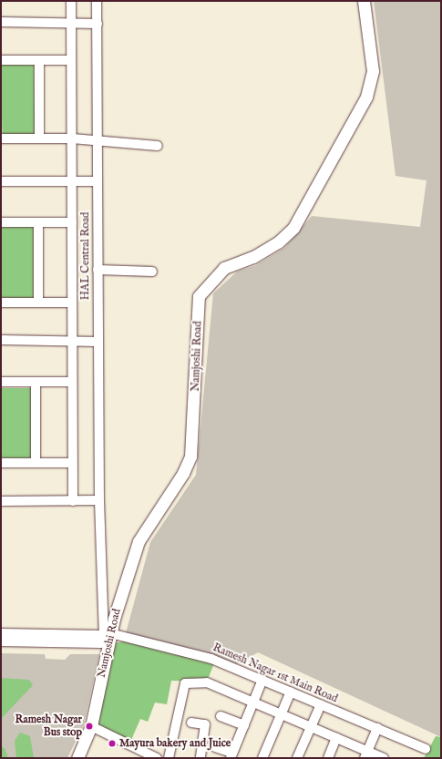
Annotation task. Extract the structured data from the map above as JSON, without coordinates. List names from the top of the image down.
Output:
{
  "streets": {
    "main road": ["Namjoshi Road"],
    "street": ["HAL Central Road", "Ramesh Nagar 1st Main Road"]
  },
  "crossings": [
    ["HAL Central Road", "Namjoshi Road"],
    ["HAL Central Road", "Ramesh Nagar 1st Main Road"],
    ["Namjoshi Road", "Ramesh Nagar 1st Main Road"]
  ],
  "places": ["Ramesh Nagar Bus stop", "Mayura bakery and Juice"]
}
